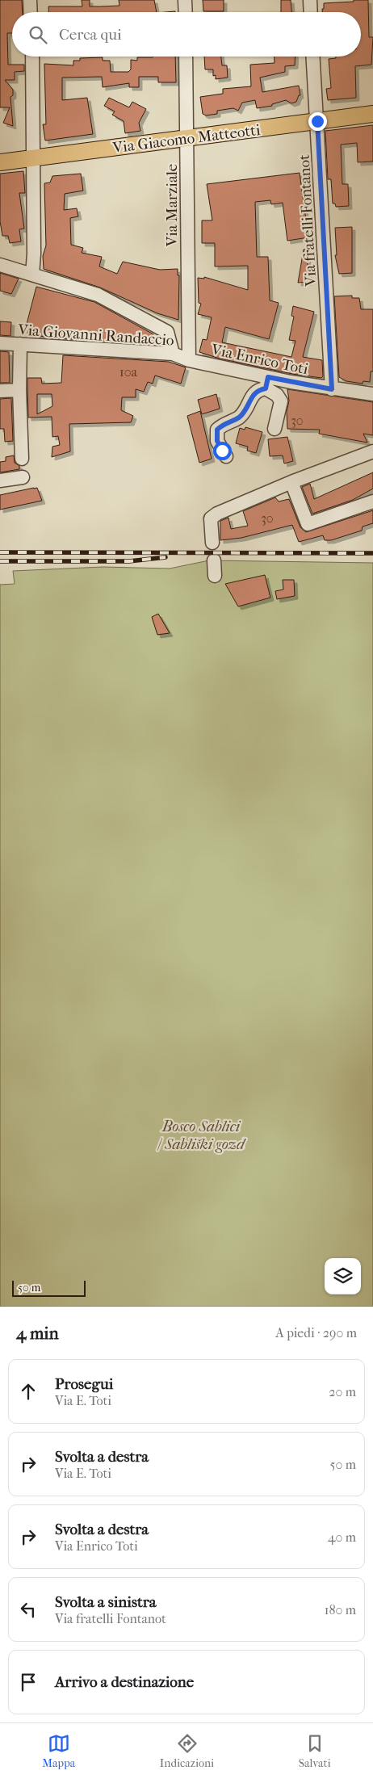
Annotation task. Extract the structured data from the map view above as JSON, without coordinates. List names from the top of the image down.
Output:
{
  "streets": {
    "main road": ["Via Giacomo Matteotti"],
    "street": [
      "Via Marziale",
      "Via fratelli Fontanot",
      "Via Giovanni Randaccio",
      "Via Enrico Toti"
    ]
  },
  "crossings": [
    ["Via Giacomo Matteotti", "Via Marziale"],
    ["Via Giacomo Matteotti", "Via fratelli Fontanot"],
    ["Via Marziale", "Via Giovanni Randaccio"],
    ["Via Marziale", "Via Enrico Toti"],
    ["Via fratelli Fontanot", "Via Enrico Toti"],
    ["Via Giovanni Randaccio", "Via Enrico Toti"]
  ],
  "parks": ["Bosco Sablici / Sabliški gozd"],
  "house_numbers": ["10a", "30", "30"],
  "scale_bar": "50 m",
  "page": {
    "search": "Cerca qui",
    "scale": "50 m",
    "heading": ["4 min", "A piedi · 290 m"],
    "list": [
      ["Prosegui", "Via E. Toti", "20 m"],
      ["Svolta a destra", "Via E. Toti", "50 m"],
      ["Svolta a destra", "Via Enrico Toti", "40 m"],
      ["Svolta a sinistra", "Via fratelli Fontanot", "180 m"],
      "Arrivo a destinazione"
    ],
    "nav": ["Mappa", "Indicazioni", "Salvati"]
  }
}
